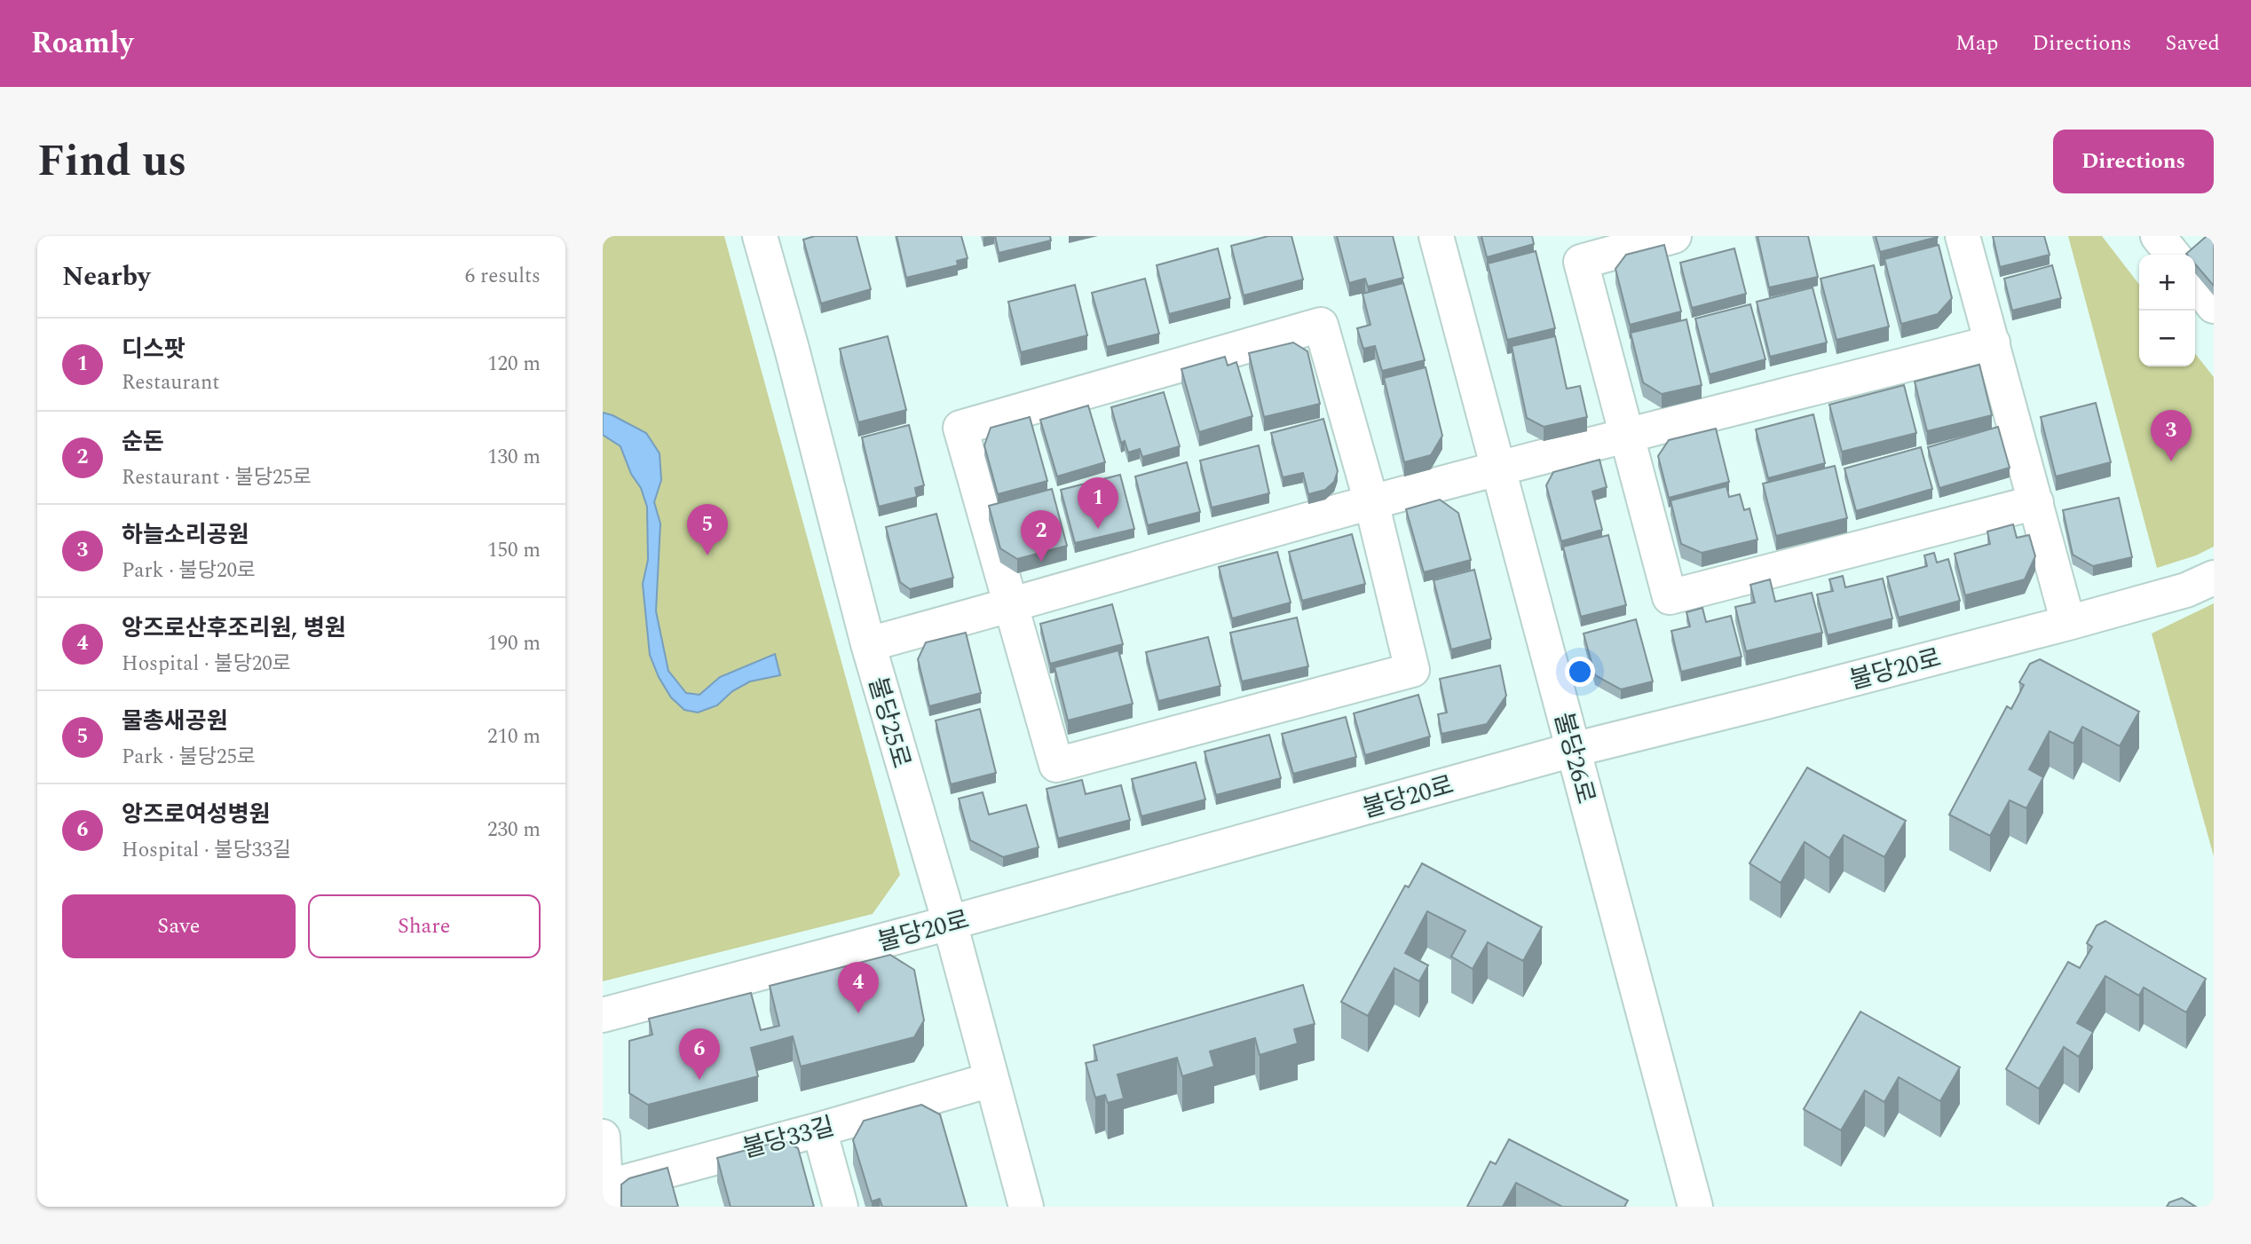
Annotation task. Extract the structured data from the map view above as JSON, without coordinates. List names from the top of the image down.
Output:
{
  "streets": {
    "street": [
      "불당20로",
      "불당25로",
      "불당26로",
      "불당33길"
    ]
  },
  "crossings": [
    ["불당20로", "불당25로"],
    ["불당20로", "불당26로"],
    ["불당25로", "불당33길"]
  ],
  "page": {
    "header": "Roamly",
    "nav": ["Map", "Directions", "Saved"],
    "title": "Find us",
    "buttons": [
      "Directions",
      ["Save", "Share"]
    ],
    "heading": ["Nearby", "6 results"],
    "map_buttons": ["+", "−"],
    "list": [
      {
        "mark": "1",
        "name": "디스팟",
        "note": "Restaurant",
        "value": "120 m"
      },
      {
        "mark": "2",
        "name": "순돈",
        "note": "Restaurant · 불당25로",
        "value": "130 m"
      },
      {
        "mark": "3",
        "name": "하늘소리공원",
        "note": "Park · 불당20로",
        "value": "150 m"
      },
      {
        "mark": "4",
        "name": "앙즈로산후조리원, 병원",
        "note": "Hospital · 불당20로",
        "value": "190 m"
      },
      {
        "mark": "5",
        "name": "물총새공원",
        "note": "Park · 불당25로",
        "value": "210 m"
      },
      {
        "mark": "6",
        "name": "앙즈로여성병원",
        "note": "Hospital · 불당33길",
        "value": "230 m"
      }
    ],
    "pins": [
      "3",
      "1",
      "5",
      "2",
      "4",
      "6"
    ]
  }
}
